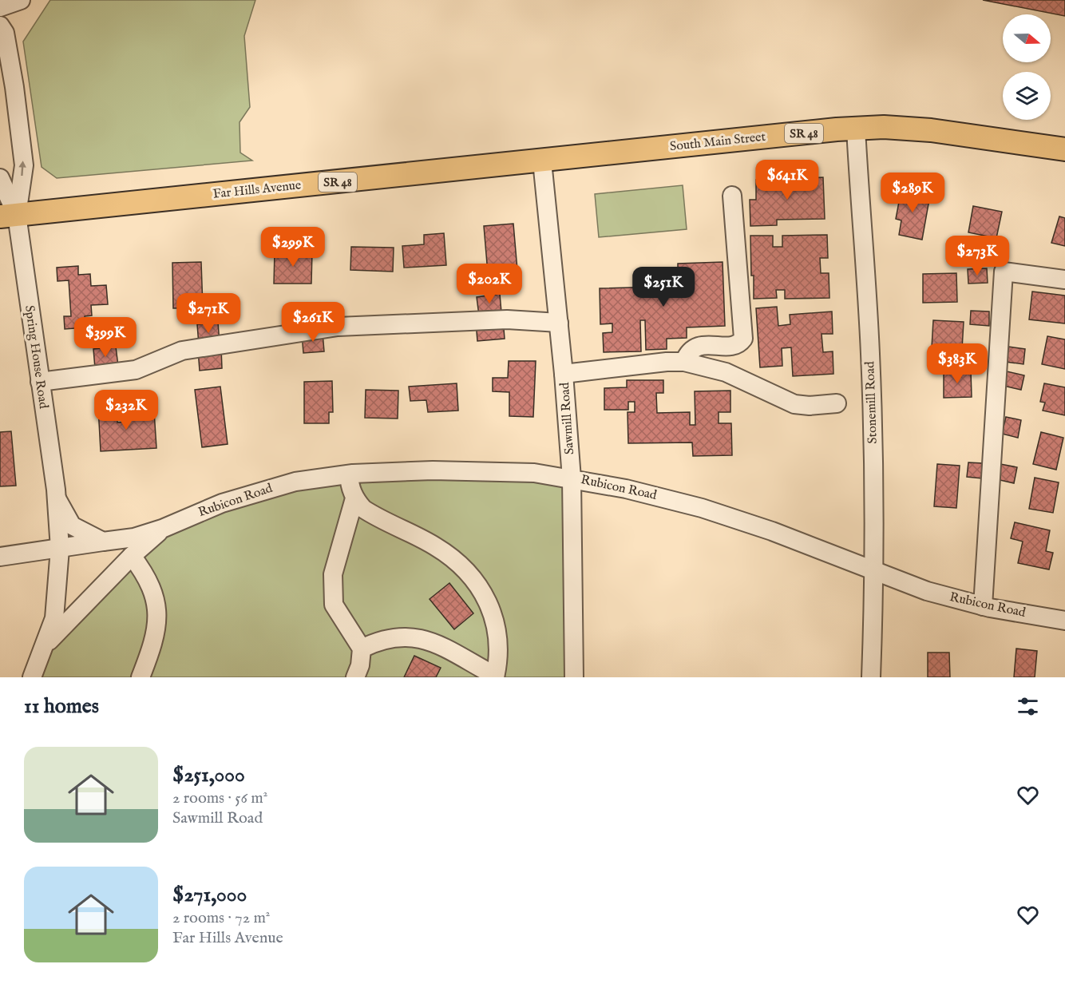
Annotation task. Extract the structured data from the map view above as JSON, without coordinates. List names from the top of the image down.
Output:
{
  "streets": {
    "main road": ["SR 48", "South Main Street", "Far Hills Avenue"],
    "street": [
      "Spring House Road",
      "Stonemill Road",
      "Sawmill Road",
      "Rubicon Road"
    ]
  },
  "crossings": [
    ["South Main Street", "Far Hills Avenue"],
    ["South Main Street", "Stonemill Road"],
    ["South Main Street", "Sawmill Road"],
    ["Far Hills Avenue", "Spring House Road"],
    ["Far Hills Avenue", "Sawmill Road"],
    ["Spring House Road", "Rubicon Road"],
    ["Stonemill Road", "Rubicon Road"],
    ["Sawmill Road", "Rubicon Road"]
  ],
  "north": "right",
  "page": {
    "price": [
      "$641K",
      "$289K",
      "$299K",
      "$273K",
      "$202K",
      "$251K",
      "$271K",
      "$261K",
      "$399K",
      "$383K",
      "$232K"
    ],
    "heading": "11 homes",
    "list": [
      {
        "name": "$251,000",
        "note": "2 rooms · 56 m² · Sawmill Road"
      },
      {
        "name": "$271,000",
        "note": "2 rooms · 72 m² · Far Hills Avenue"
      }
    ]
  }
}
